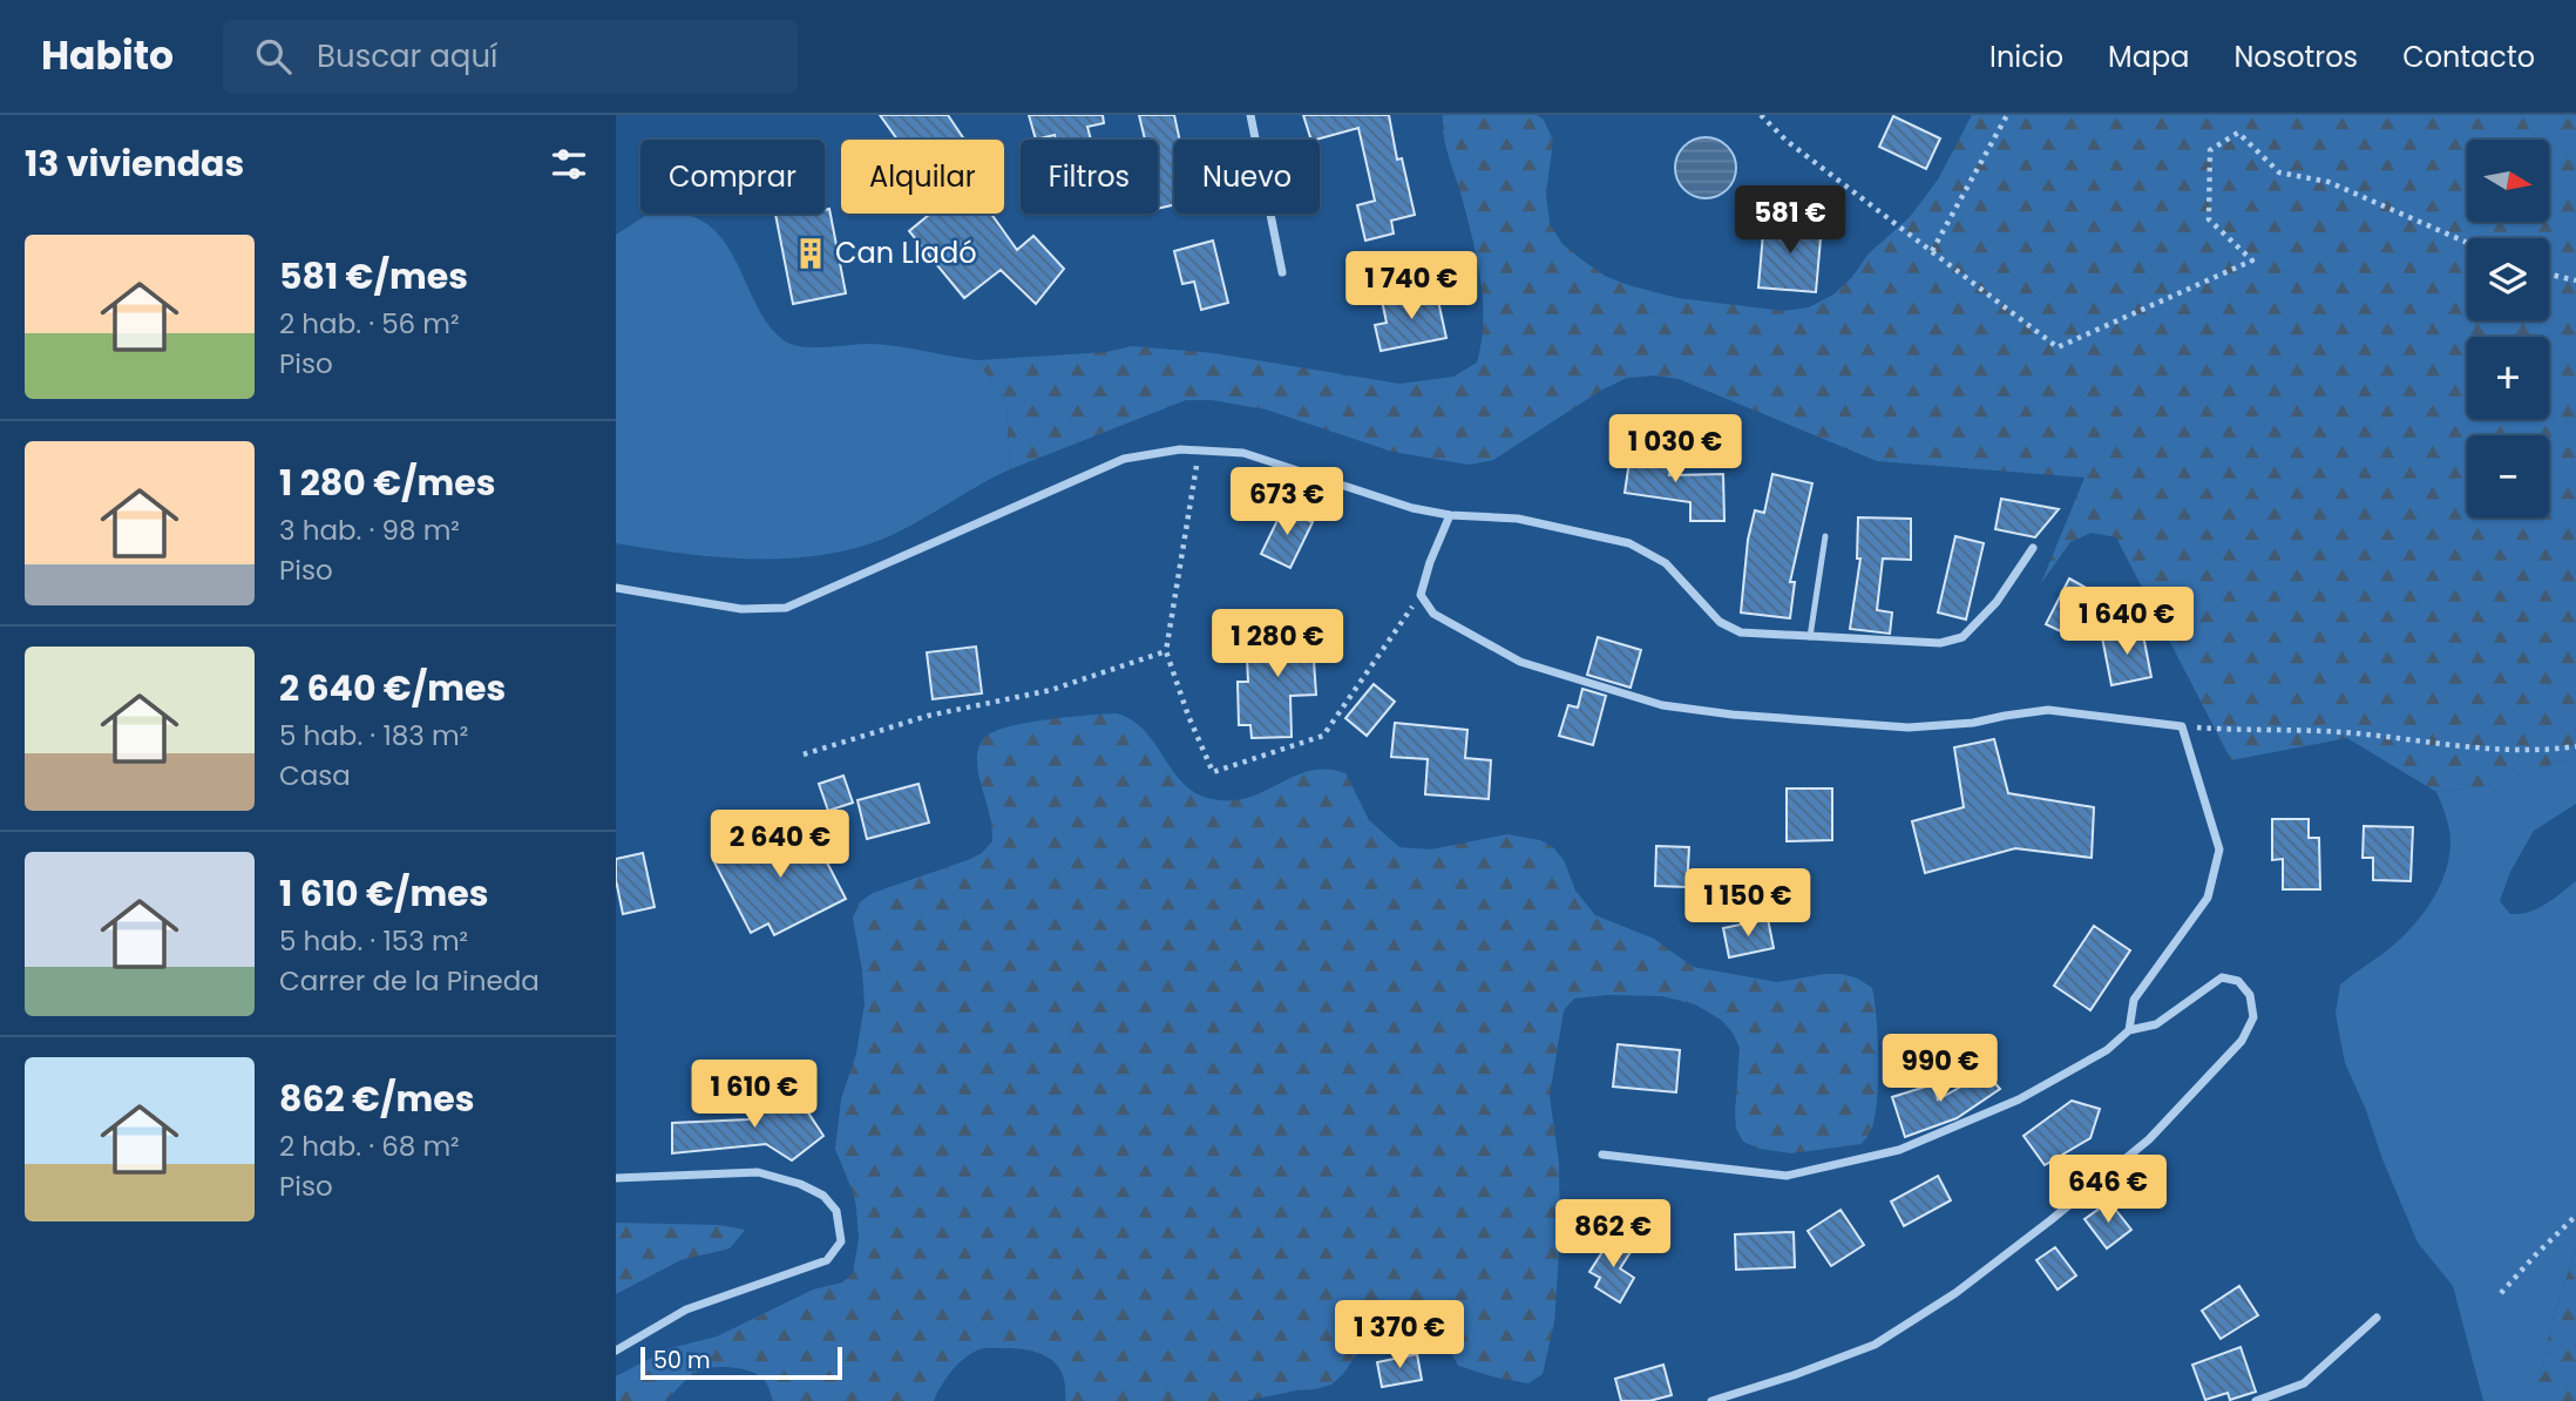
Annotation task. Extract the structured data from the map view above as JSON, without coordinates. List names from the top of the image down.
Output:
{
  "places": {
    "building": ["Can Lladó"]
  },
  "scale_bar": "50 m",
  "north": "right",
  "page": {
    "header": "Habito",
    "search": "Buscar aquí",
    "nav": [
      "Inicio",
      "Mapa",
      "Nosotros",
      "Contacto"
    ],
    "heading": "13 viviendas",
    "map_buttons": ["+", "−"],
    "chip": [
      "Comprar",
      "Alquilar",
      "Filtros",
      "Nuevo"
    ],
    "price": [
      "581 €",
      "1 740 €",
      "1 030 €",
      "673 €",
      "1 640 €",
      "1 280 €",
      "2 640 €",
      "1 150 €",
      "990 €",
      "1 610 €",
      "646 €",
      "862 €",
      "1 370 €"
    ],
    "list": [
      {
        "name": "581 €/mes",
        "note": "2 hab. · 56 m² · Piso"
      },
      {
        "name": "1 280 €/mes",
        "note": "3 hab. · 98 m² · Piso"
      },
      {
        "name": "2 640 €/mes",
        "note": "5 hab. · 183 m² · Casa"
      },
      {
        "name": "1 610 €/mes",
        "note": "5 hab. · 153 m² · Carrer de la Pineda"
      },
      {
        "name": "862 €/mes",
        "note": "2 hab. · 68 m² · Piso"
      }
    ],
    "scale": "50 m"
  }
}
